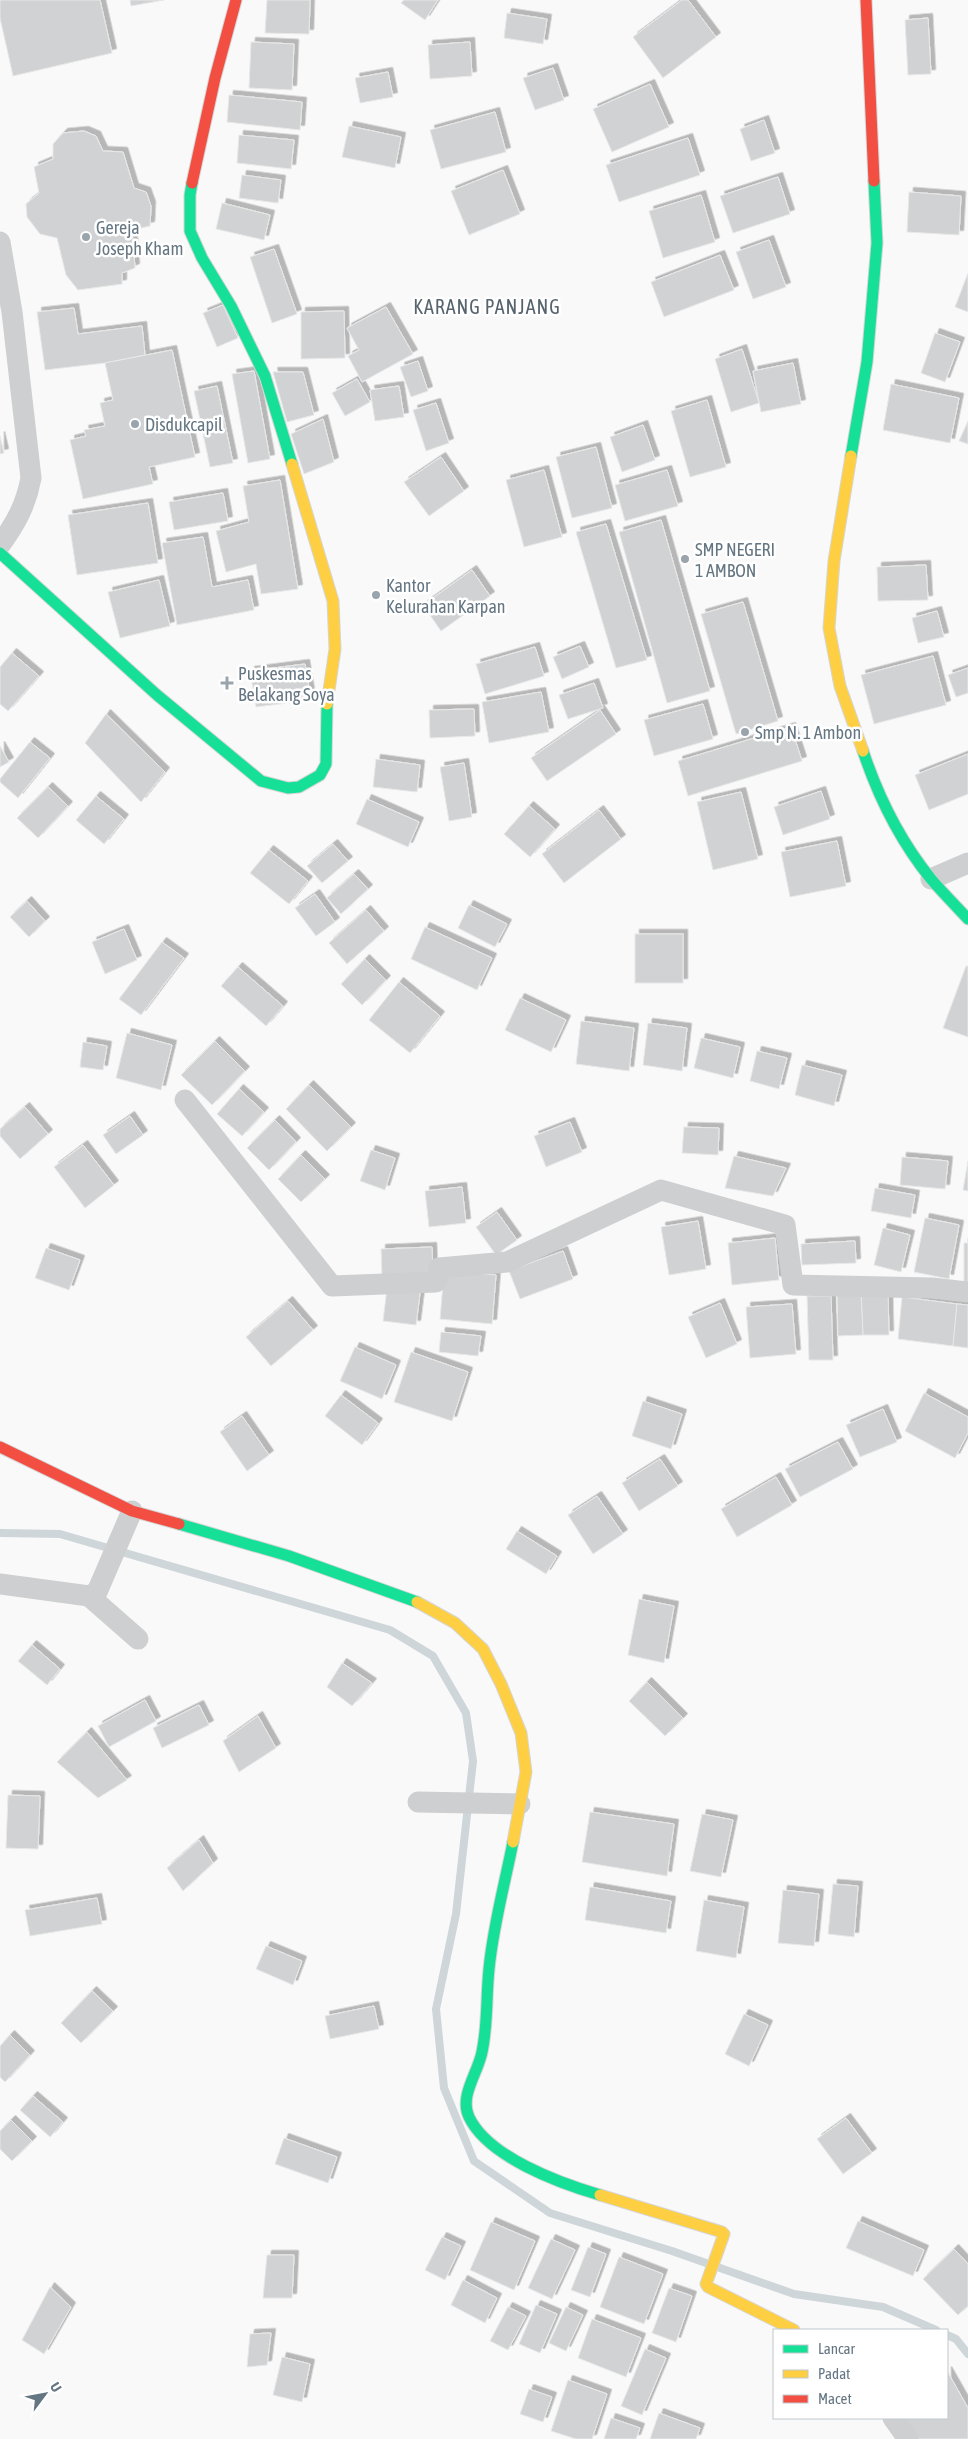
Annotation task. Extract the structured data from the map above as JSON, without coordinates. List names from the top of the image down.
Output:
{
  "districts": ["KARANG PANJANG"],
  "places": {
    "other": [
      "Gereja Joseph Kham",
      "Disdukcapil",
      "SMP NEGERI 1 AMBON",
      "Kantor Kelurahan Karpan",
      "Smp N. 1 Ambon"
    ],
    "health": ["Puskesmas Belakang Soya"]
  },
  "legend": ["Lancar", "Padat", "Macet"],
  "north": "top right"
}
